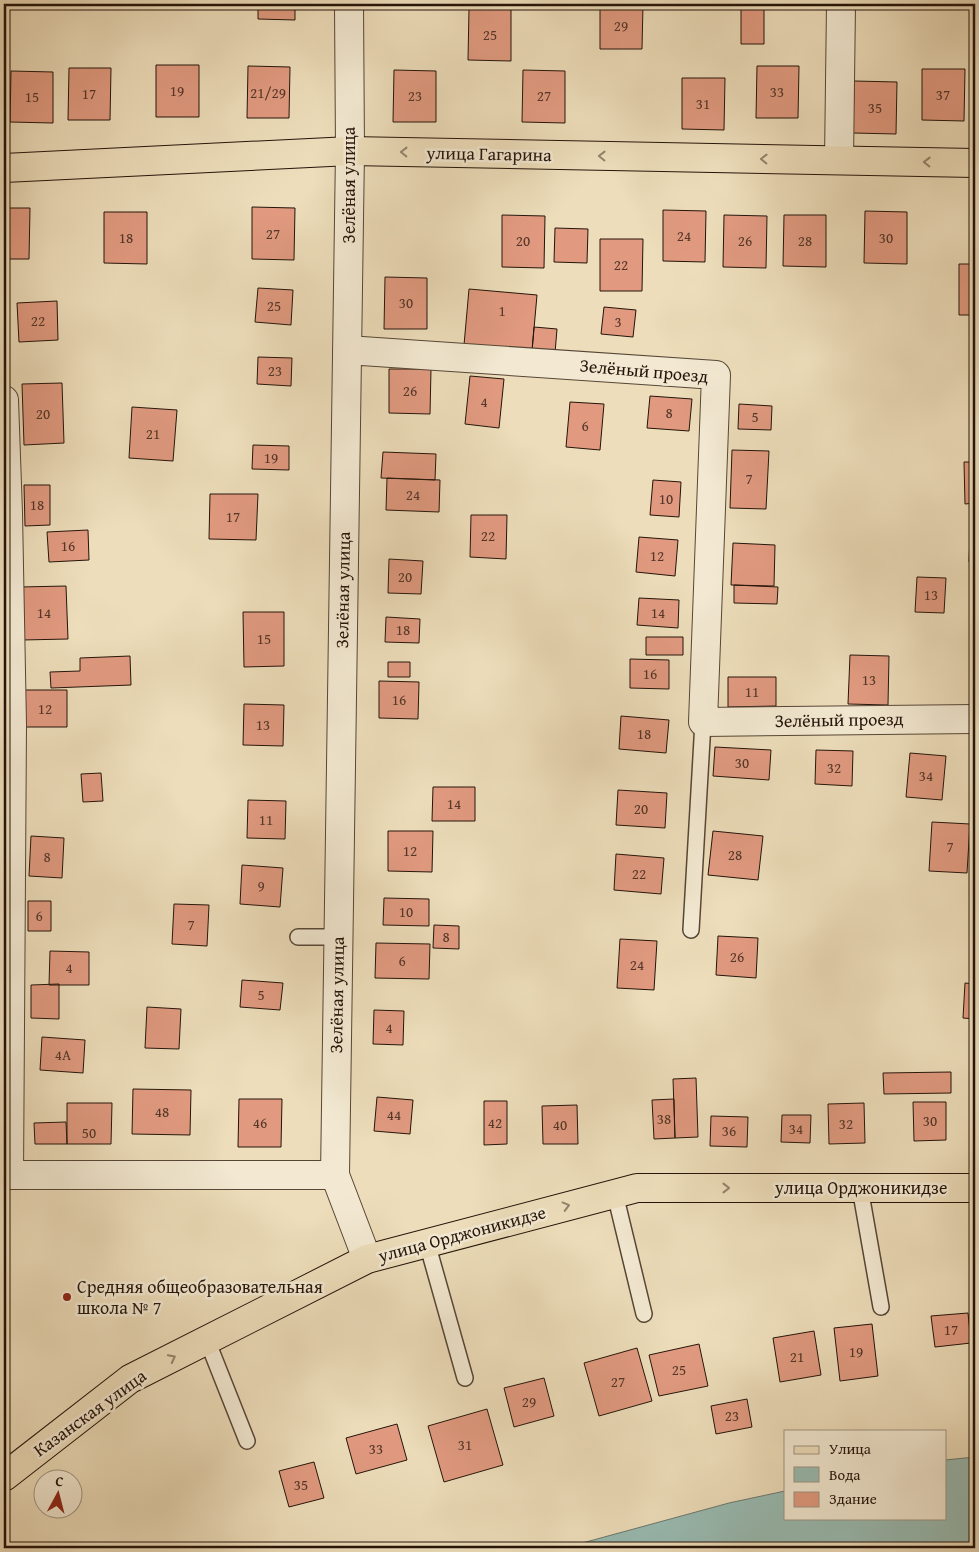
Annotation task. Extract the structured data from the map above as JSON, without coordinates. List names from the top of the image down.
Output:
{
  "streets": {
    "main road": ["улица Гагарина", "улица Орджоникидзе", "Казанская улица"],
    "street": ["Зелёная улица", "Зелёный проезд"]
  },
  "crossings": [
    ["улица Гагарина", "Зелёная улица"],
    ["Зелёная улица", "Зелёный проезд"],
    ["Зелёная улица", "улица Орджоникидзе"],
    ["улица Орджоникидзе", "Казанская улица"]
  ],
  "one_way": ["улица Гагарина", "улица Орджоникидзе", "Казанская улица"],
  "places": ["Средняя общеобразовательная школа № 7"],
  "house_numbers": [
    "29",
    "25",
    "19",
    "33",
    "21/29",
    "17",
    "37",
    "23",
    "27",
    "15",
    "31",
    "35",
    "27",
    "24",
    "18",
    "30",
    "20",
    "26",
    "28",
    "22",
    "30",
    "25",
    "1",
    "22",
    "3",
    "23",
    "26",
    "4",
    "8",
    "20",
    "5",
    "6",
    "21",
    "19",
    "7",
    "24",
    "10",
    "18",
    "17",
    "22",
    "16",
    "12",
    "20",
    "13",
    "14",
    "14",
    "18",
    "15",
    "16",
    "13",
    "11",
    "16",
    "12",
    "13",
    "18",
    "30",
    "32",
    "34",
    "14",
    "20",
    "11",
    "7",
    "12",
    "28",
    "8",
    "22",
    "9",
    "10",
    "6",
    "7",
    "8",
    "26",
    "6",
    "24",
    "4",
    "5",
    "4",
    "4А",
    "48",
    "44",
    "38",
    "30",
    "46",
    "42",
    "32",
    "40",
    "34",
    "36",
    "50",
    "17",
    "19",
    "21",
    "25",
    "27",
    "29",
    "23",
    "31",
    "33",
    "35"
  ],
  "legend": ["Улица", "Вода", "Здание"],
  "north": "top"
}
